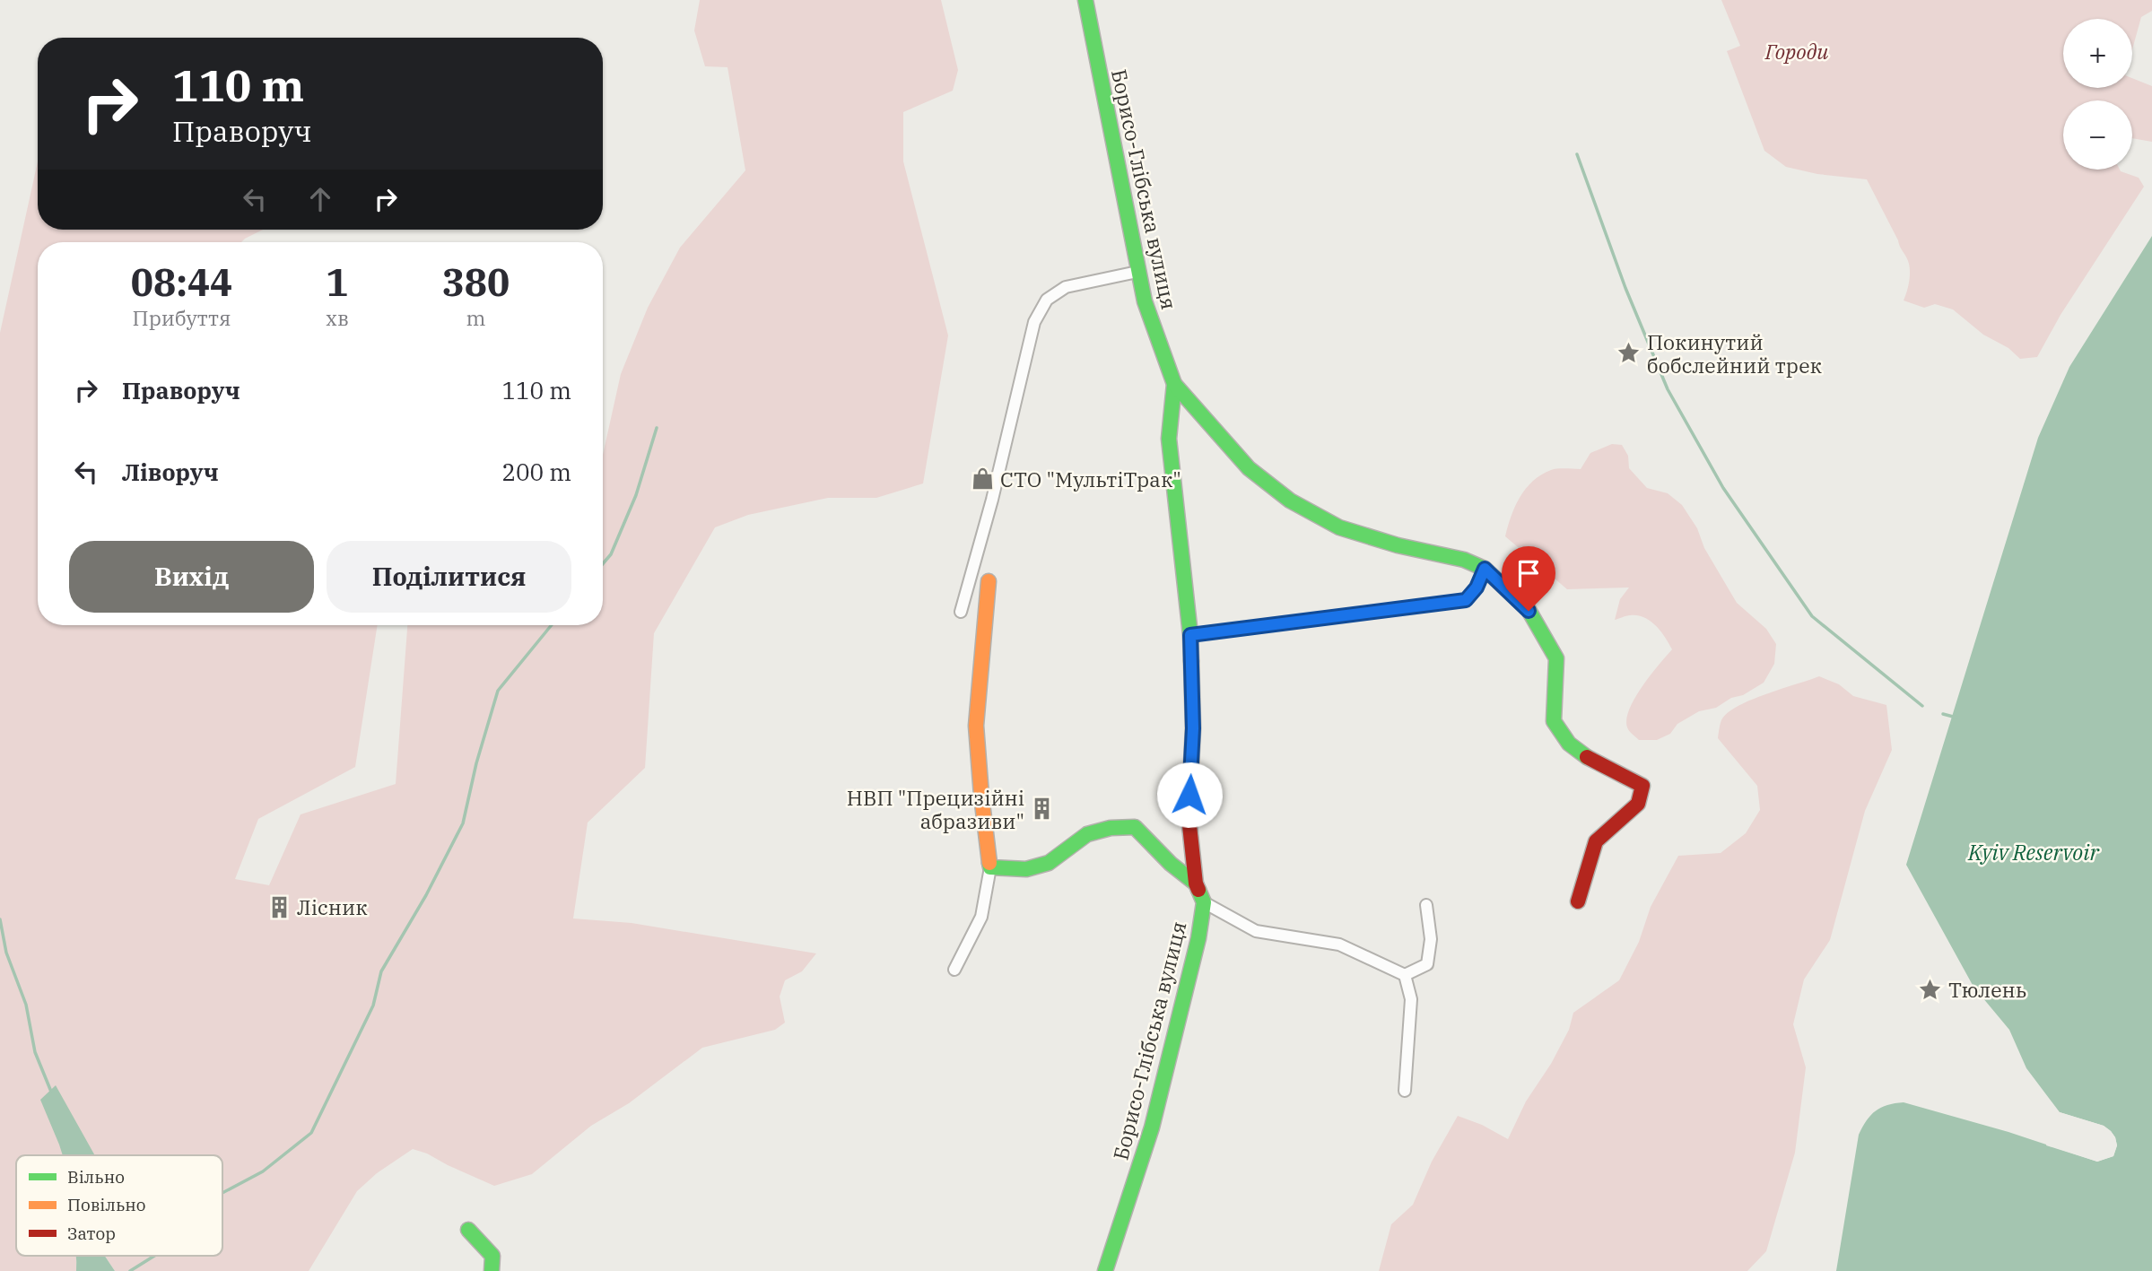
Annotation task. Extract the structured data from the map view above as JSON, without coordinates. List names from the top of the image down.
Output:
{
  "streets": {
    "street": ["Борисо-Глібська вулиця"]
  },
  "water": ["Kyiv Reservoir"],
  "parks": ["Городи"],
  "places": {
    "place": ["Покинутий бобслейний трек", "Тюлень"],
    "shop": ["СТО \"МультіТрак\""],
    "building": ["НВП \"Прецизійні абразиви\"", "Лісник"]
  },
  "legend": ["Вільно", "Повільно", "Затор"],
  "page": {
    "map_buttons": ["+", "−"],
    "turn": ["110 m", "Праворуч"],
    "eta": [
      "08:44",
      "Прибуття",
      "1",
      "хв",
      "380",
      "m"
    ],
    "list": [
      {
        "name": "Праворуч",
        "value": "110 m"
      },
      {
        "name": "Ліворуч",
        "value": "200 m"
      }
    ],
    "buttons": ["Вихід", "Поділитися"]
  }
}
